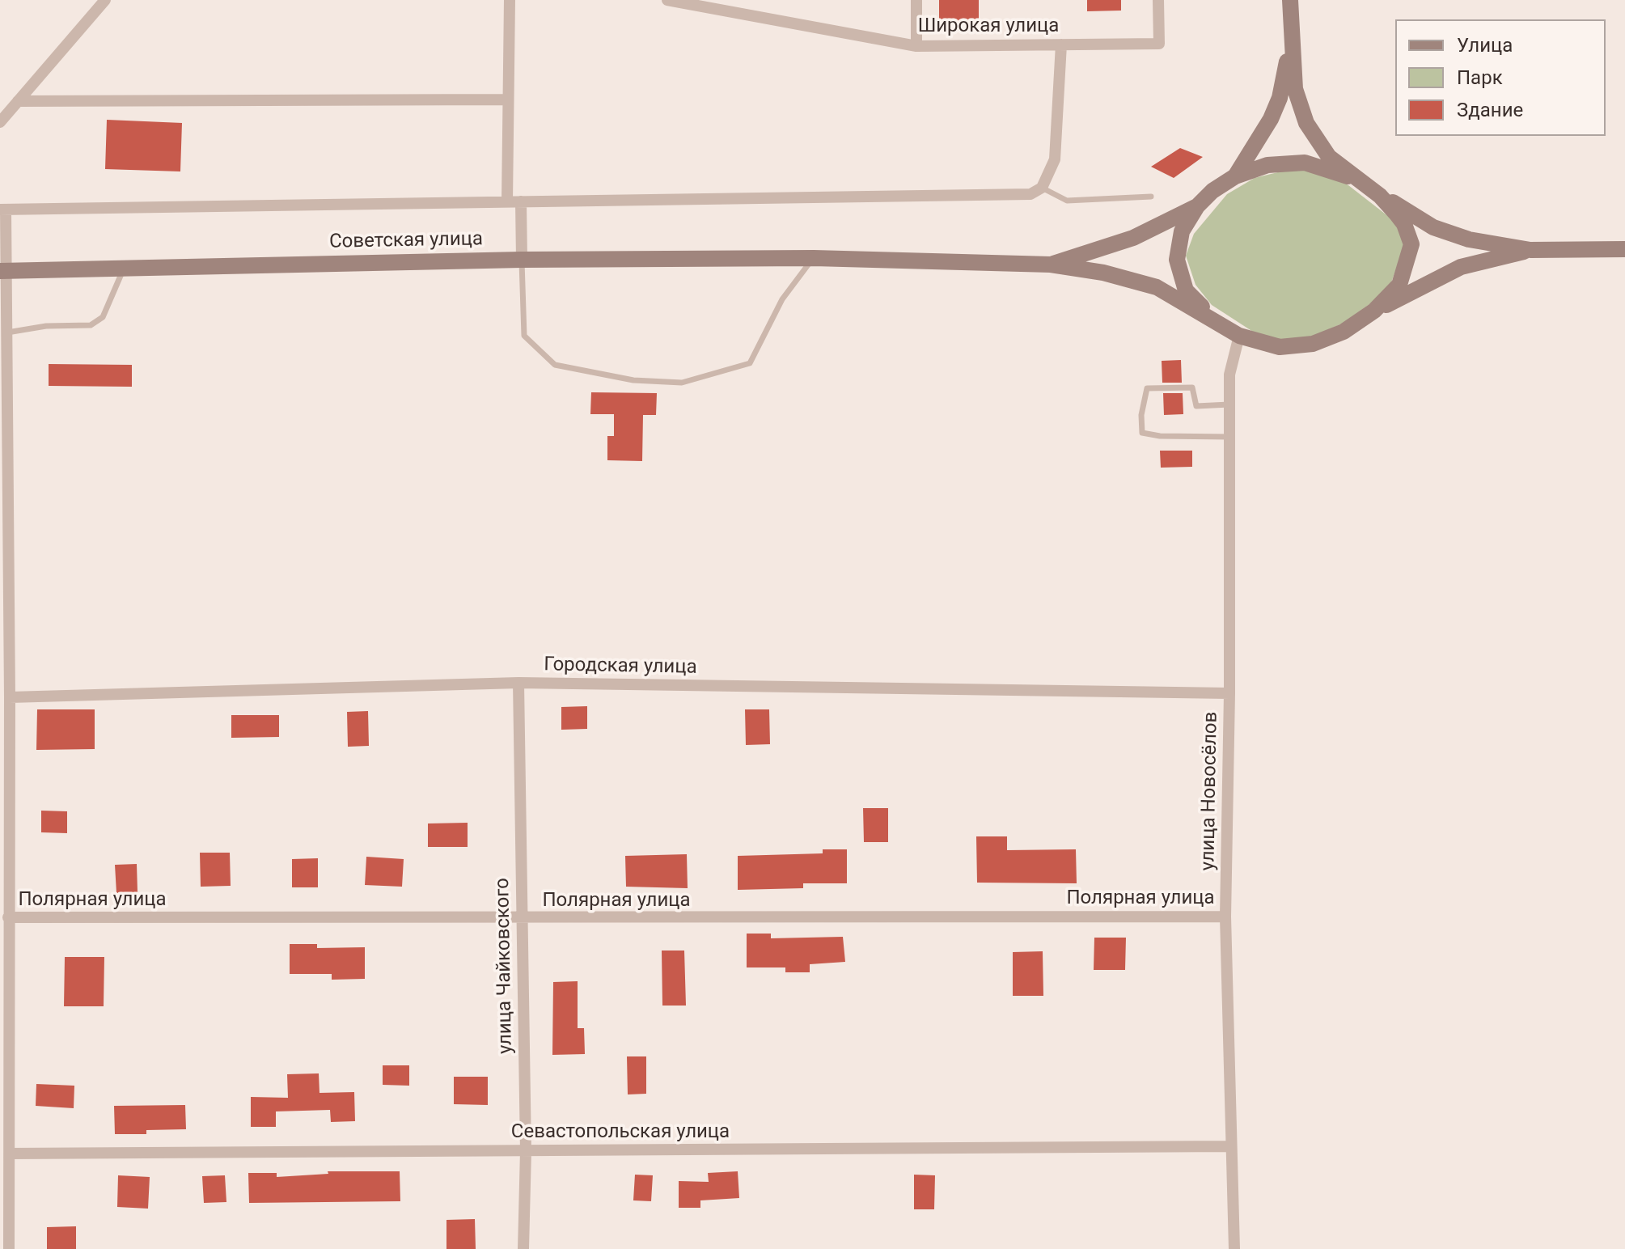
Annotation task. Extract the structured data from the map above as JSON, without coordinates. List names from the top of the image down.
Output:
{
  "streets": {
    "main road": ["Советская улица"],
    "street": [
      "Широкая улица",
      "Городская улица",
      "улица Новосёлов",
      "Полярная улица",
      "улица Чайковского",
      "Севастопольская улица"
    ]
  },
  "crossings": [
    ["Городская улица", "улица Новосёлов"],
    ["Городская улица", "улица Чайковского"],
    ["улица Новосёлов", "Полярная улица"],
    ["улица Новосёлов", "Севастопольская улица"],
    ["Полярная улица", "улица Чайковского"],
    ["улица Чайковского", "Севастопольская улица"]
  ],
  "legend": ["Улица", "Парк", "Здание"]
}
